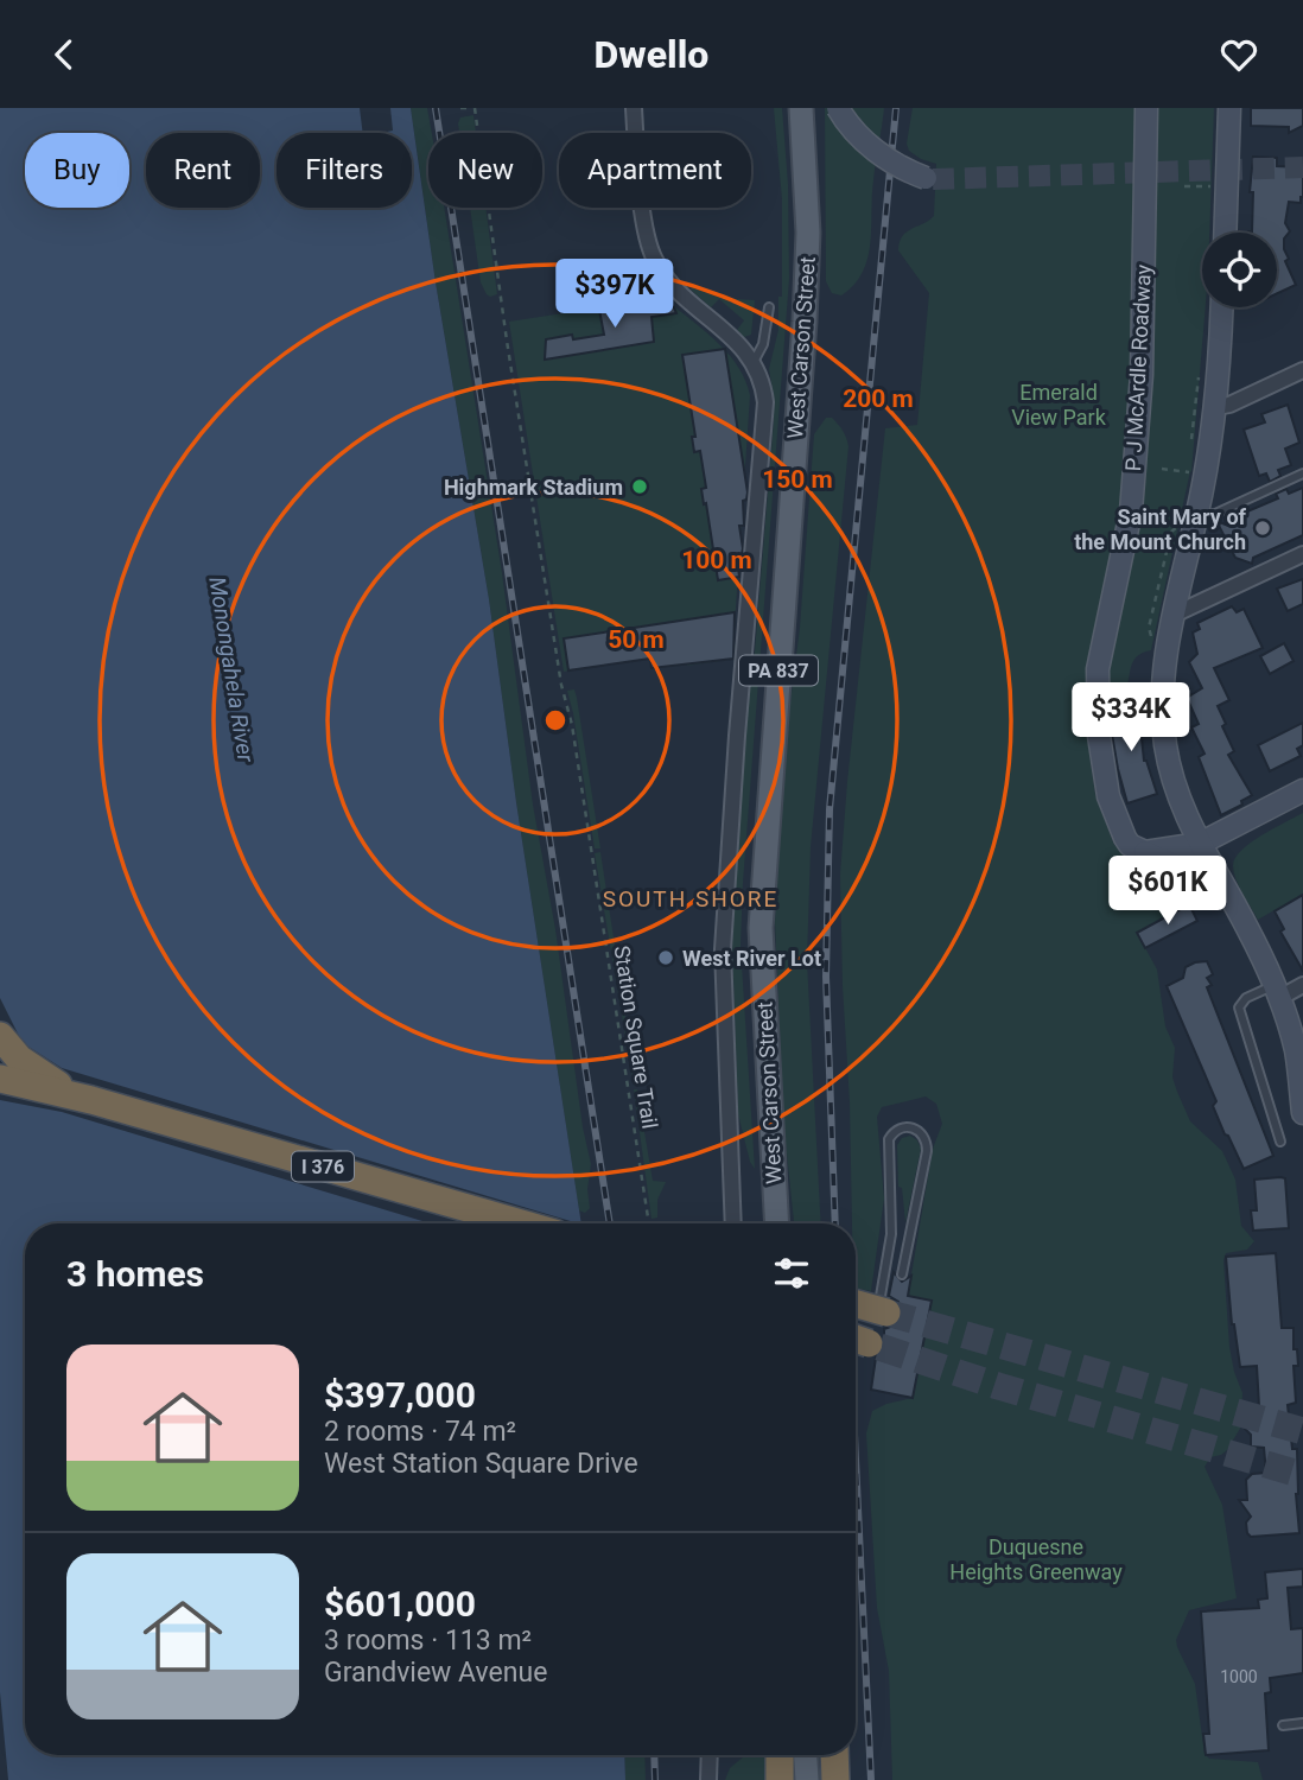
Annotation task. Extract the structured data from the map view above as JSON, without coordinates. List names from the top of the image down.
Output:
{
  "streets": {
    "highway": ["I 376"],
    "main road": ["West Carson Street", "PA 837"],
    "street": ["P J McArdle Roadway"],
    "path": ["Station Square Trail"]
  },
  "districts": ["SOUTH SHORE"],
  "water": ["Monongahela River"],
  "parks": ["Emerald View Park", "Duquesne Heights Greenway"],
  "places": ["Highmark Stadium", "Saint Mary of the Mount Church", "West River Lot"],
  "house_numbers": ["1000"],
  "page": {
    "header": "Dwello",
    "chip": [
      "Buy",
      "Rent",
      "Filters",
      "New",
      "Apartment"
    ],
    "price": ["$397K", "$334K", "$601K"],
    "heading": "3 homes",
    "list": [
      {
        "name": "$397,000",
        "note": "2 rooms · 74 m² · West Station Square Drive"
      },
      {
        "name": "$601,000",
        "note": "3 rooms · 113 m² · Grandview Avenue"
      }
    ]
  },
  "rings": [
    "200 m",
    "150 m",
    "100 m",
    "50 m"
  ]
}
